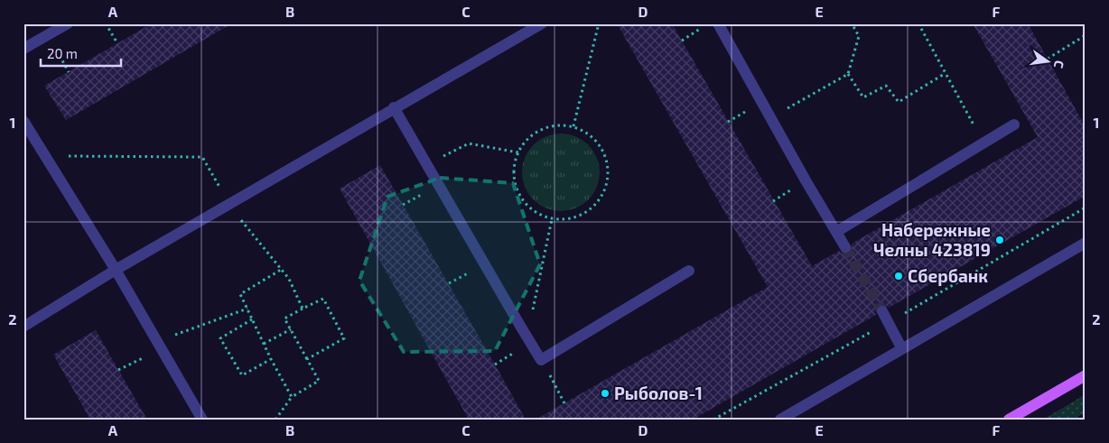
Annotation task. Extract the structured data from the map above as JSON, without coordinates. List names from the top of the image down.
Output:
{
  "places": ["Набережные Челны 423819", "Сбербанк", "Рыболов-1"],
  "scale_bar": "20 m",
  "north": "right",
  "grid": {
    "columns": [
      "A",
      "B",
      "C",
      "D",
      "E",
      "F"
    ],
    "rows": ["1", "2"]
  }
}
